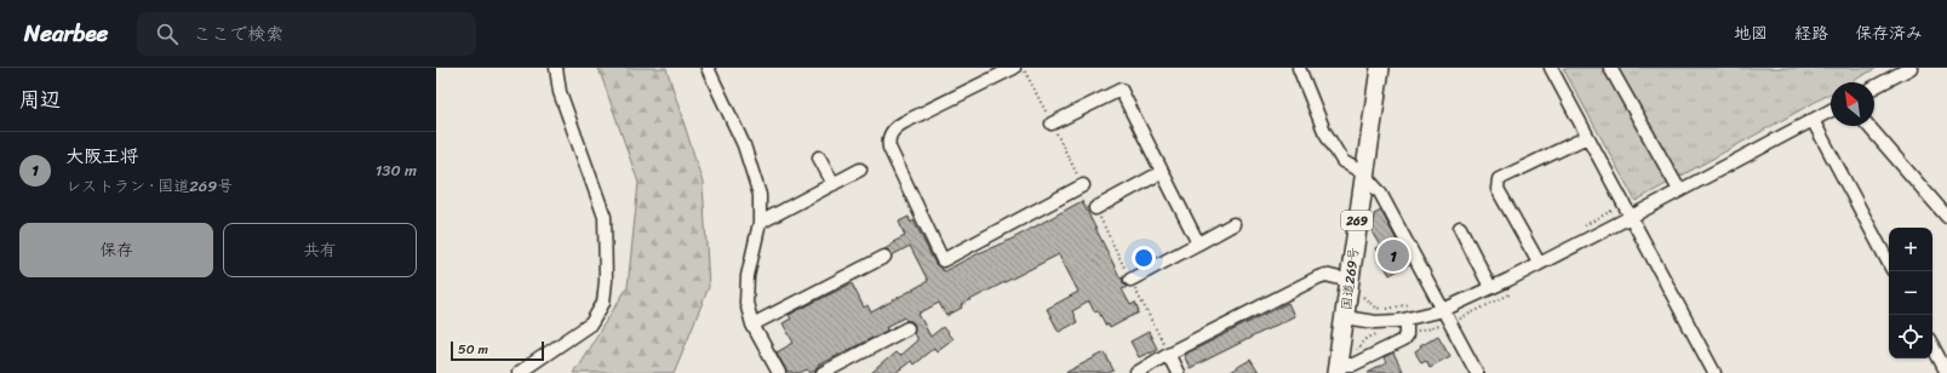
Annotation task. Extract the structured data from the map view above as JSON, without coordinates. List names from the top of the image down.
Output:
{
  "streets": {
    "highway": ["269", "国道269号"]
  },
  "scale_bar": "50 m",
  "north": "top left",
  "page": {
    "header": "Nearbee",
    "search": "ここで検索",
    "nav": ["地図", "経路", "保存済み"],
    "heading": "周辺",
    "list": [
      {
        "mark": "1",
        "name": "大阪王将",
        "note": "レストラン · 国道269号",
        "value": "130 m"
      }
    ],
    "buttons": ["保存", "共有"],
    "map_buttons": ["+", "−"],
    "pins": "1",
    "scale": "50 m"
  }
}
